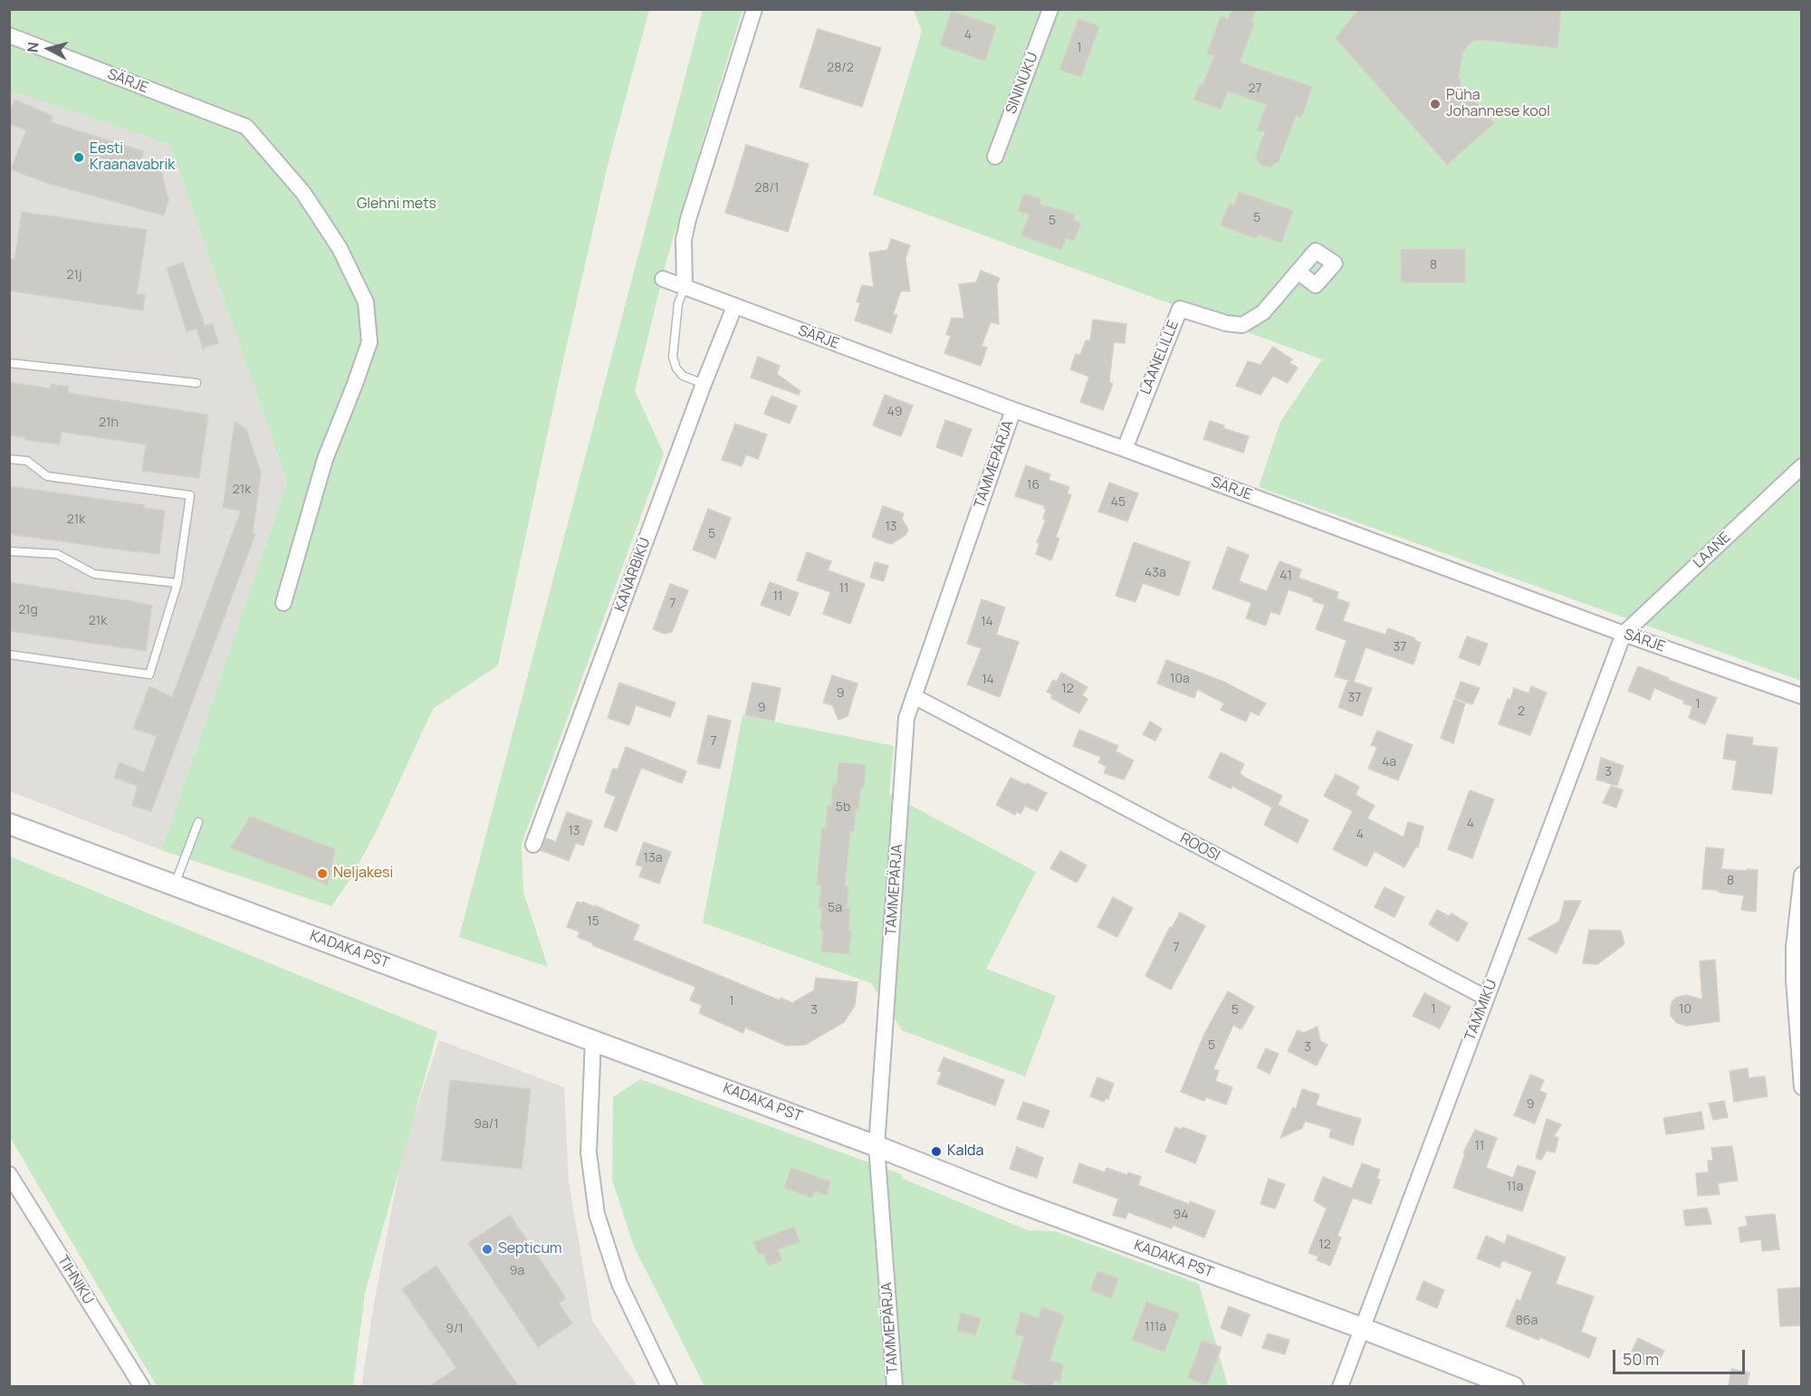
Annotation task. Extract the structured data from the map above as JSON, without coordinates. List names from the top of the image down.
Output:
{
  "streets": {
    "main road": ["KADAKA PST"],
    "street": [
      "SÄRJE",
      "SININUKU",
      "LAANELILLE",
      "TAMMEPÄRJA",
      "LAANE",
      "KANARBIKU",
      "ROOSI",
      "TAMMIKU",
      "TIHNIKU"
    ]
  },
  "crossings": [
    ["SÄRJE", "LAANELILLE"],
    ["SÄRJE", "TAMMEPÄRJA"],
    ["SÄRJE", "LAANE"],
    ["SÄRJE", "KANARBIKU"],
    ["SÄRJE", "TAMMIKU"],
    ["TAMMEPÄRJA", "ROOSI"],
    ["TAMMEPÄRJA", "KADAKA PST"],
    ["LAANE", "TAMMIKU"],
    ["ROOSI", "TAMMIKU"],
    ["KADAKA PST", "TAMMIKU"]
  ],
  "parks": ["Glehni mets"],
  "places": [
    "Püha Johannese kool",
    "Eesti Kraanavabrik",
    "Neljakesi",
    "Kalda",
    "Septicum"
  ],
  "house_numbers": [
    "4",
    "1",
    "28/2",
    "27",
    "28/1",
    "5",
    "5",
    "8",
    "21j",
    "49",
    "21h",
    "16",
    "21k",
    "45",
    "21k",
    "13",
    "5",
    "43a",
    "41",
    "11",
    "11",
    "7",
    "21g",
    "21k",
    "14",
    "37",
    "10a",
    "14",
    "12",
    "9",
    "37",
    "1",
    "9",
    "2",
    "7",
    "4a",
    "3",
    "5b",
    "4",
    "13",
    "4",
    "13a",
    "8",
    "5a",
    "15",
    "7",
    "1",
    "1",
    "10",
    "3",
    "5",
    "5",
    "3",
    "9",
    "9a/1",
    "11",
    "11a",
    "94",
    "12",
    "9a",
    "86a",
    "111a",
    "9/1"
  ],
  "scale_bar": "50 m",
  "north": "left"
}
